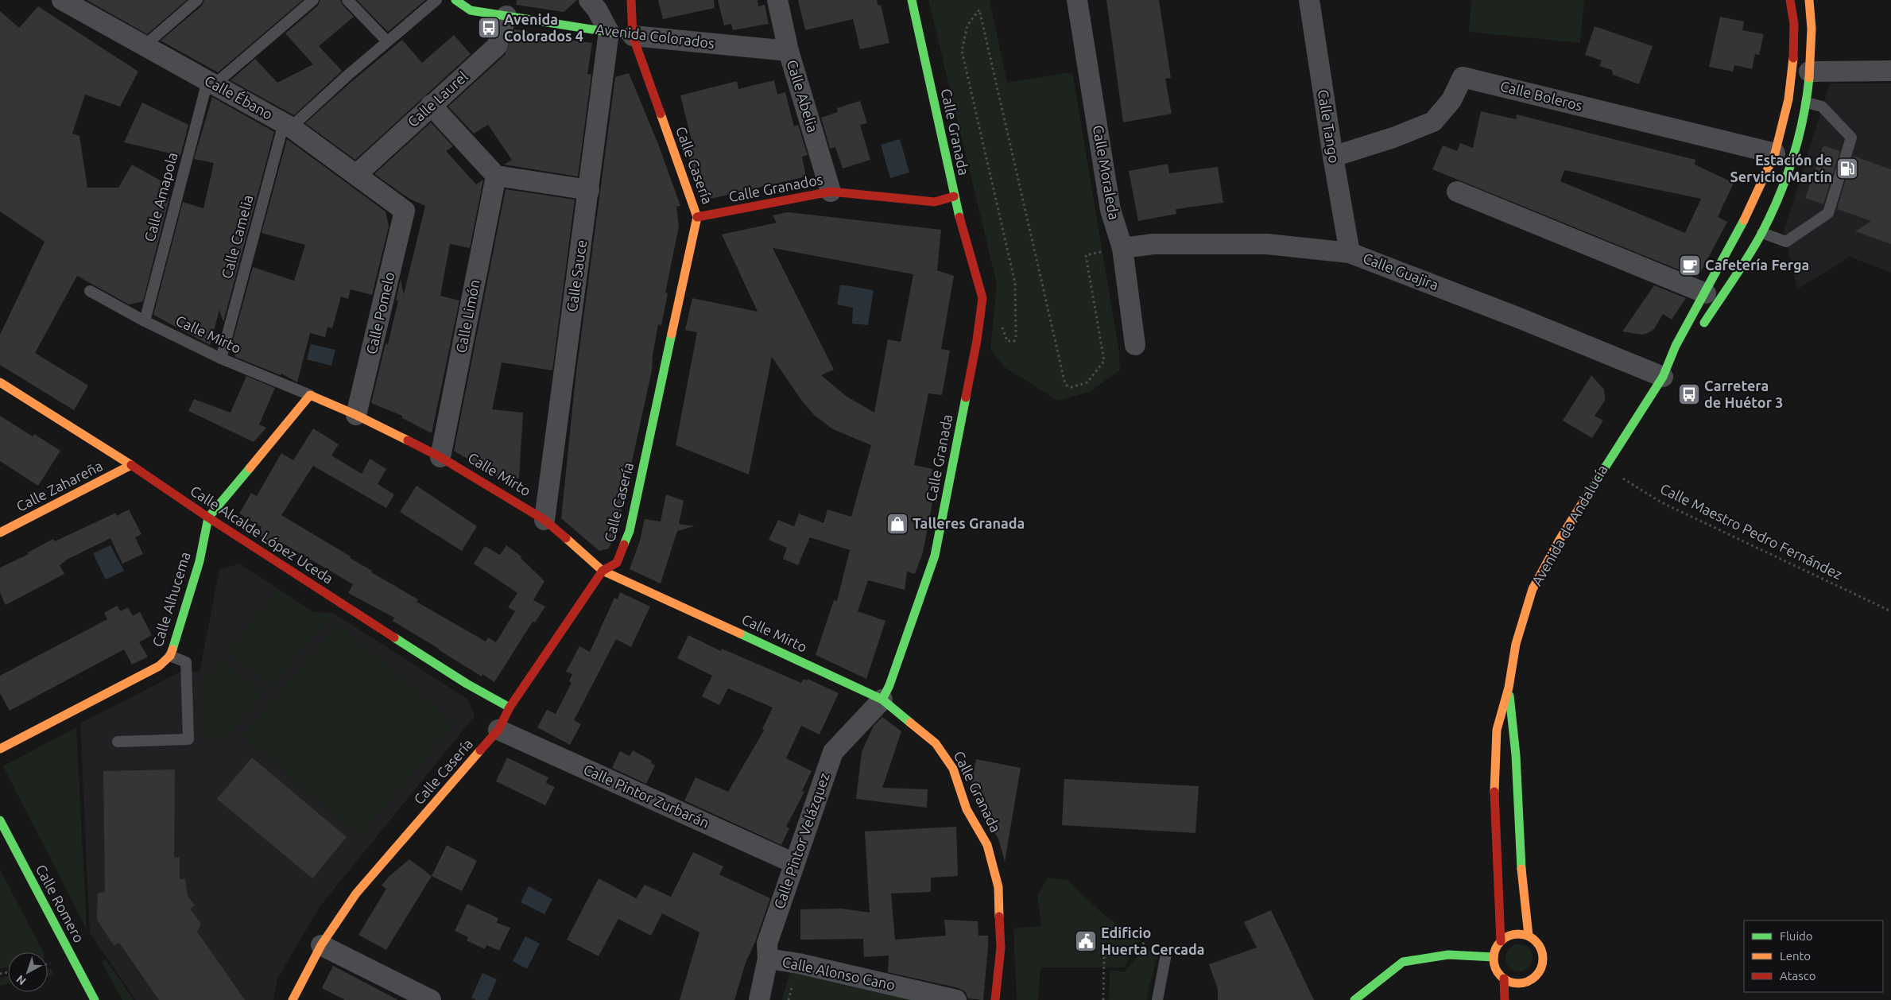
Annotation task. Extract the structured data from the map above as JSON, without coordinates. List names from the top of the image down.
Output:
{
  "streets": {
    "street": [
      "Avenida Colorados",
      "Calle Abelia",
      "Calle Boleros",
      "Calle Ébano",
      "Calle Laurel",
      "Calle Tango",
      "Calle Granada",
      "Calle Casería",
      "Calle Moraleda",
      "Calle Granados",
      "Calle Guajira",
      "Calle Sauce",
      "Calle Pomelo",
      "Calle Limón",
      "Calle Mirto",
      "Calle Zahareña",
      "Avenida de Andalucía",
      "Calle Alcalde López Uceda",
      "Calle Alhucema",
      "Calle Pintor Zurbarán",
      "Calle Pintor Velázquez",
      "Calle Romero",
      "Calle Alonso Cano"
    ],
    "lane": ["Calle Amapola", "Calle Camelia"],
    "path": ["Calle Maestro Pedro Fernández"]
  },
  "crossings": [
    ["Avenida Colorados", "Calle Abelia"],
    ["Avenida Colorados", "Calle Laurel"],
    ["Avenida Colorados", "Calle Casería"],
    ["Avenida Colorados", "Calle Sauce"],
    ["Calle Abelia", "Calle Granados"],
    ["Calle Boleros", "Calle Tango"],
    ["Calle Boleros", "Avenida de Andalucía"],
    ["Calle Ébano", "Calle Laurel"],
    ["Calle Ébano", "Calle Amapola"],
    ["Calle Ébano", "Calle Camelia"],
    ["Calle Ébano", "Calle Pomelo"],
    ["Calle Tango", "Calle Guajira"],
    ["Calle Granada", "Calle Granados"],
    ["Calle Granada", "Calle Mirto"],
    ["Calle Granada", "Calle Pintor Velázquez"],
    ["Calle Casería", "Calle Granados"],
    ["Calle Casería", "Calle Mirto"],
    ["Calle Casería", "Calle Alcalde López Uceda"],
    ["Calle Casería", "Calle Pintor Zurbarán"],
    ["Calle Moraleda", "Calle Guajira"],
    ["Calle Amapola", "Calle Mirto"],
    ["Calle Camelia", "Calle Mirto"],
    ["Calle Guajira", "Avenida de Andalucía"],
    ["Calle Sauce", "Calle Mirto"],
    ["Calle Pomelo", "Calle Mirto"],
    ["Calle Limón", "Calle Mirto"],
    ["Calle Mirto", "Calle Alhucema"],
    ["Calle Mirto", "Calle Pintor Velázquez"],
    ["Calle Zahareña", "Calle Alcalde López Uceda"],
    ["Avenida de Andalucía", "Calle Maestro Pedro Fernández"],
    ["Calle Alcalde López Uceda", "Calle Alhucema"],
    ["Calle Pintor Zurbarán", "Calle Pintor Velázquez"],
    ["Calle Pintor Velázquez", "Calle Alonso Cano"]
  ],
  "places": {
    "bus stop": ["Avenida Colorados 4", "Carretera de Huétor 3"],
    "fuel station": ["Estación de Servicio Martín"],
    "cafe": ["Cafetería Ferga"],
    "shop": ["Talleres Granada"],
    "public building": ["Edificio Huerta Cercada"]
  },
  "legend": ["Fluido", "Lento", "Atasco"],
  "north": "bottom left"
}
